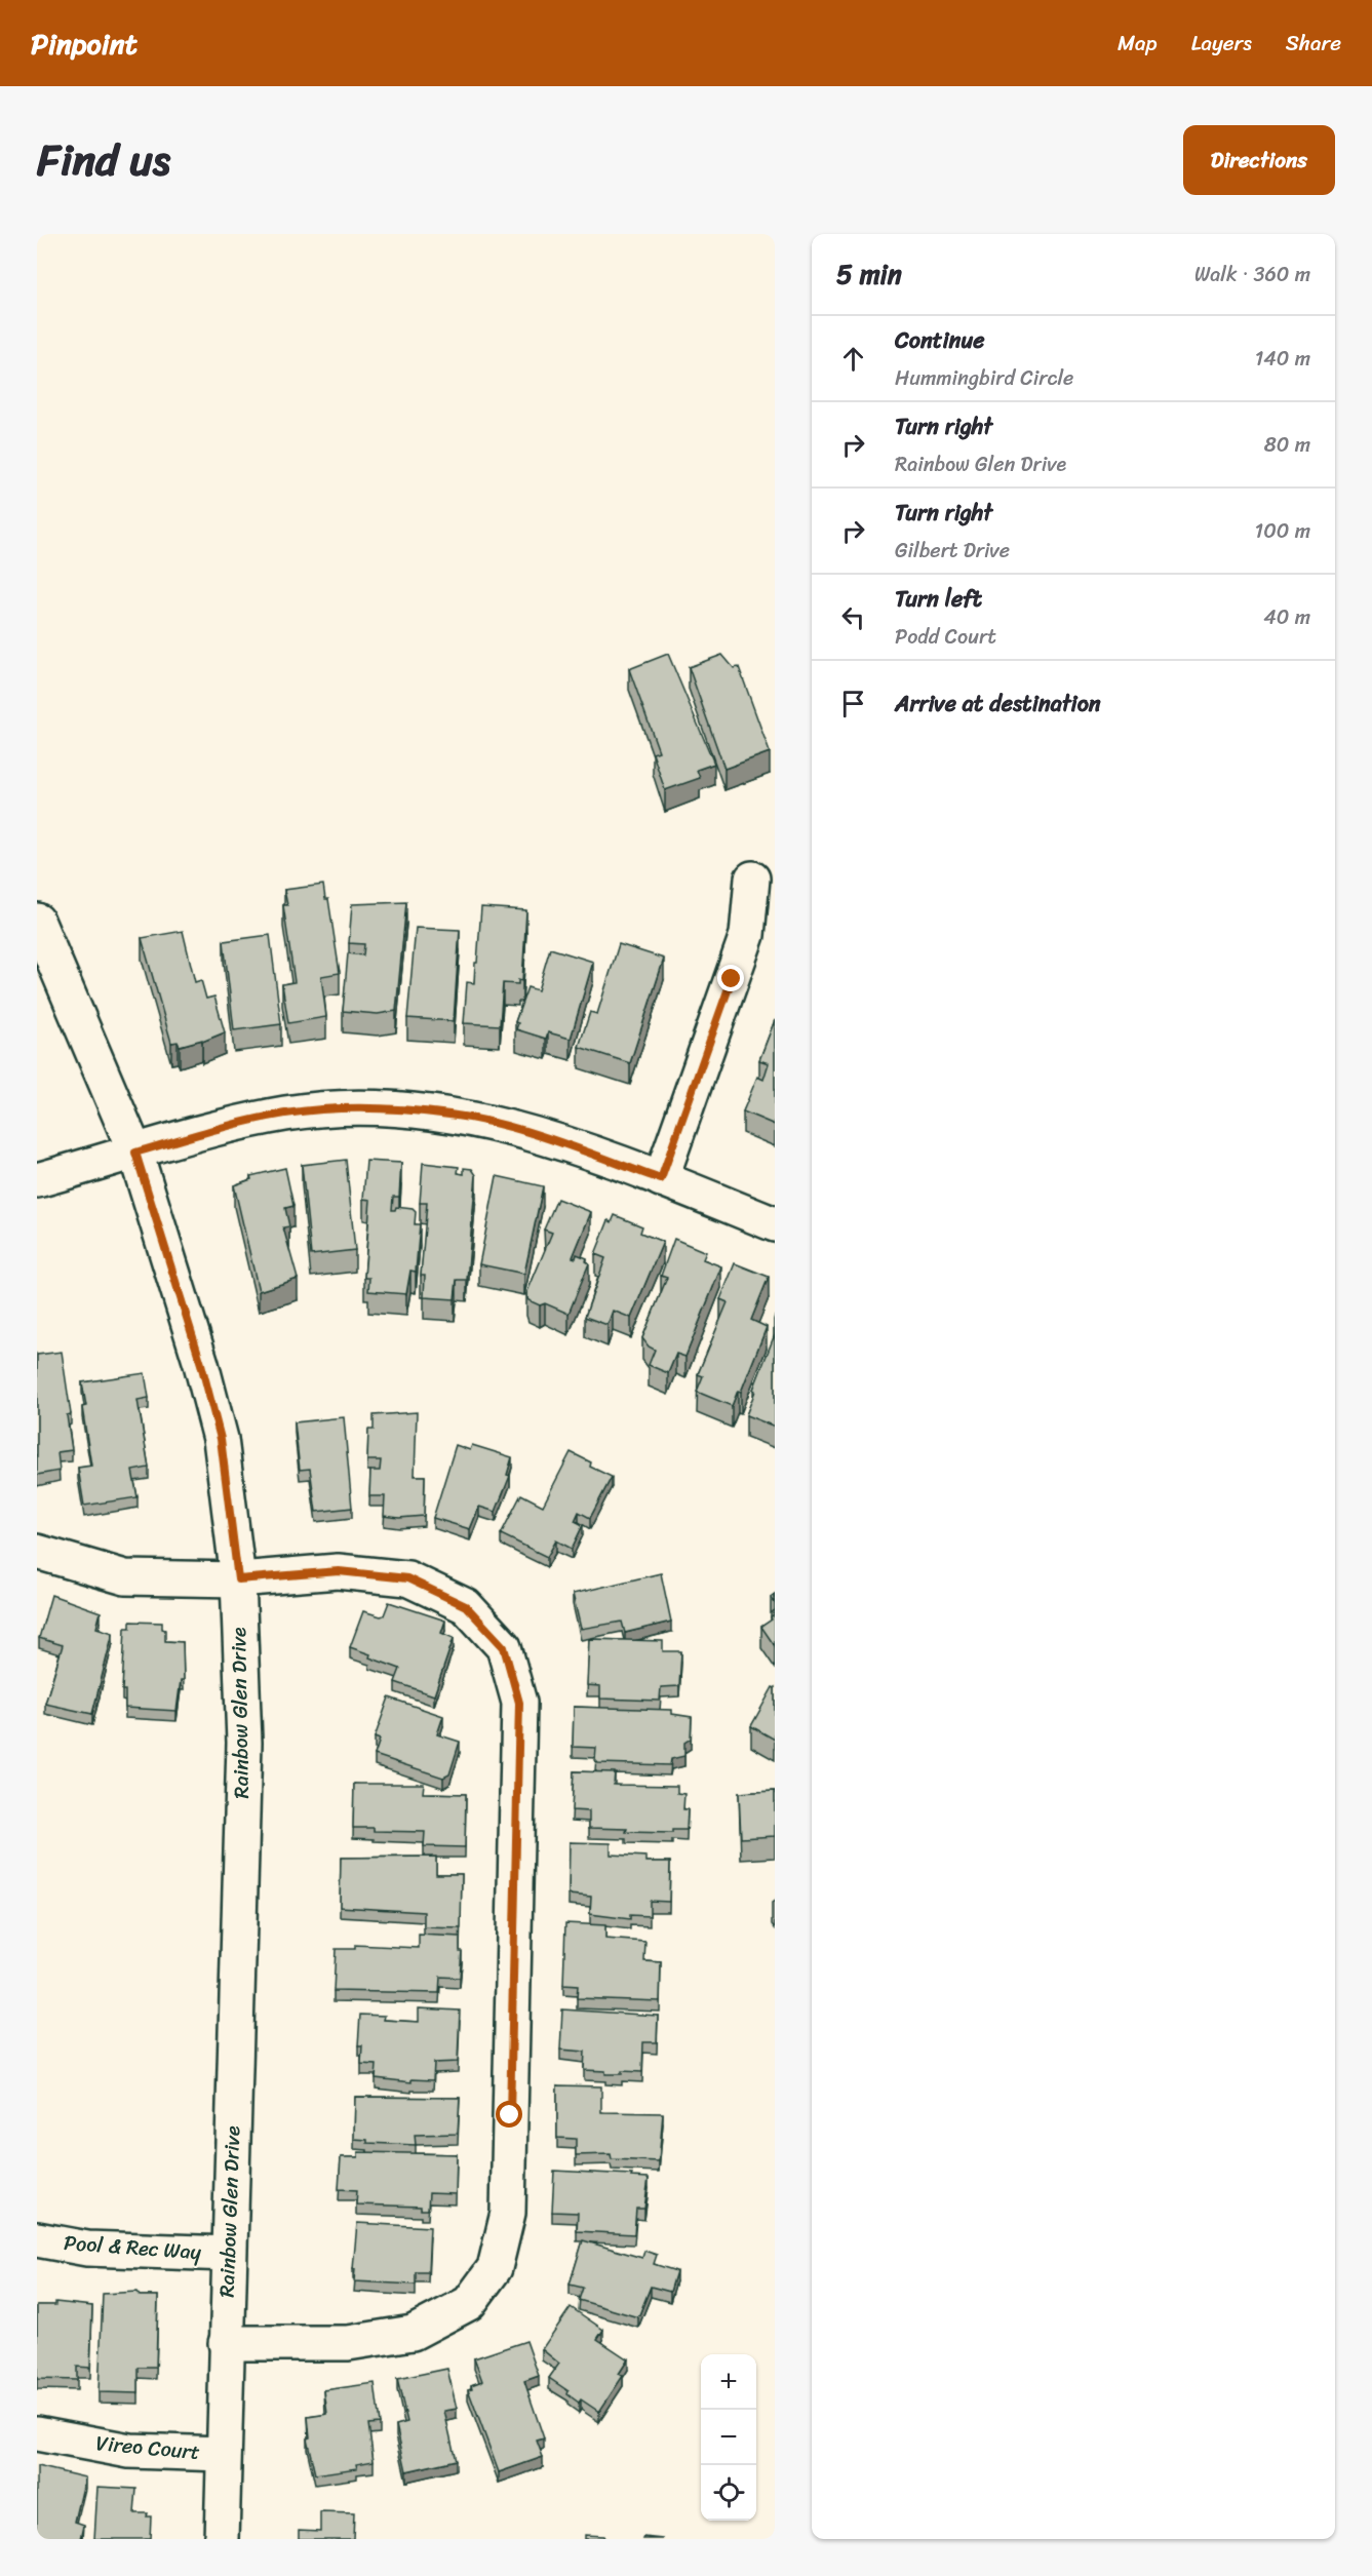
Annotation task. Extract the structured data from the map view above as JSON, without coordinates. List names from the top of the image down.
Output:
{
  "streets": {
    "street": ["Rainbow Glen Drive", "Pool & Rec Way", "Vireo Court"]
  },
  "crossings": [
    ["Rainbow Glen Drive", "Pool & Rec Way"],
    ["Rainbow Glen Drive", "Vireo Court"]
  ],
  "page": {
    "header": "Pinpoint",
    "nav": ["Map", "Layers", "Share"],
    "title": "Find us",
    "buttons": "Directions",
    "heading": ["5 min", "Walk · 360 m"],
    "list": [
      ["Continue", "Hummingbird Circle", "140 m"],
      ["Turn right", "Rainbow Glen Drive", "80 m"],
      ["Turn right", "Gilbert Drive", "100 m"],
      ["Turn left", "Podd Court", "40 m"],
      "Arrive at destination"
    ],
    "map_buttons": ["+", "−"]
  }
}
